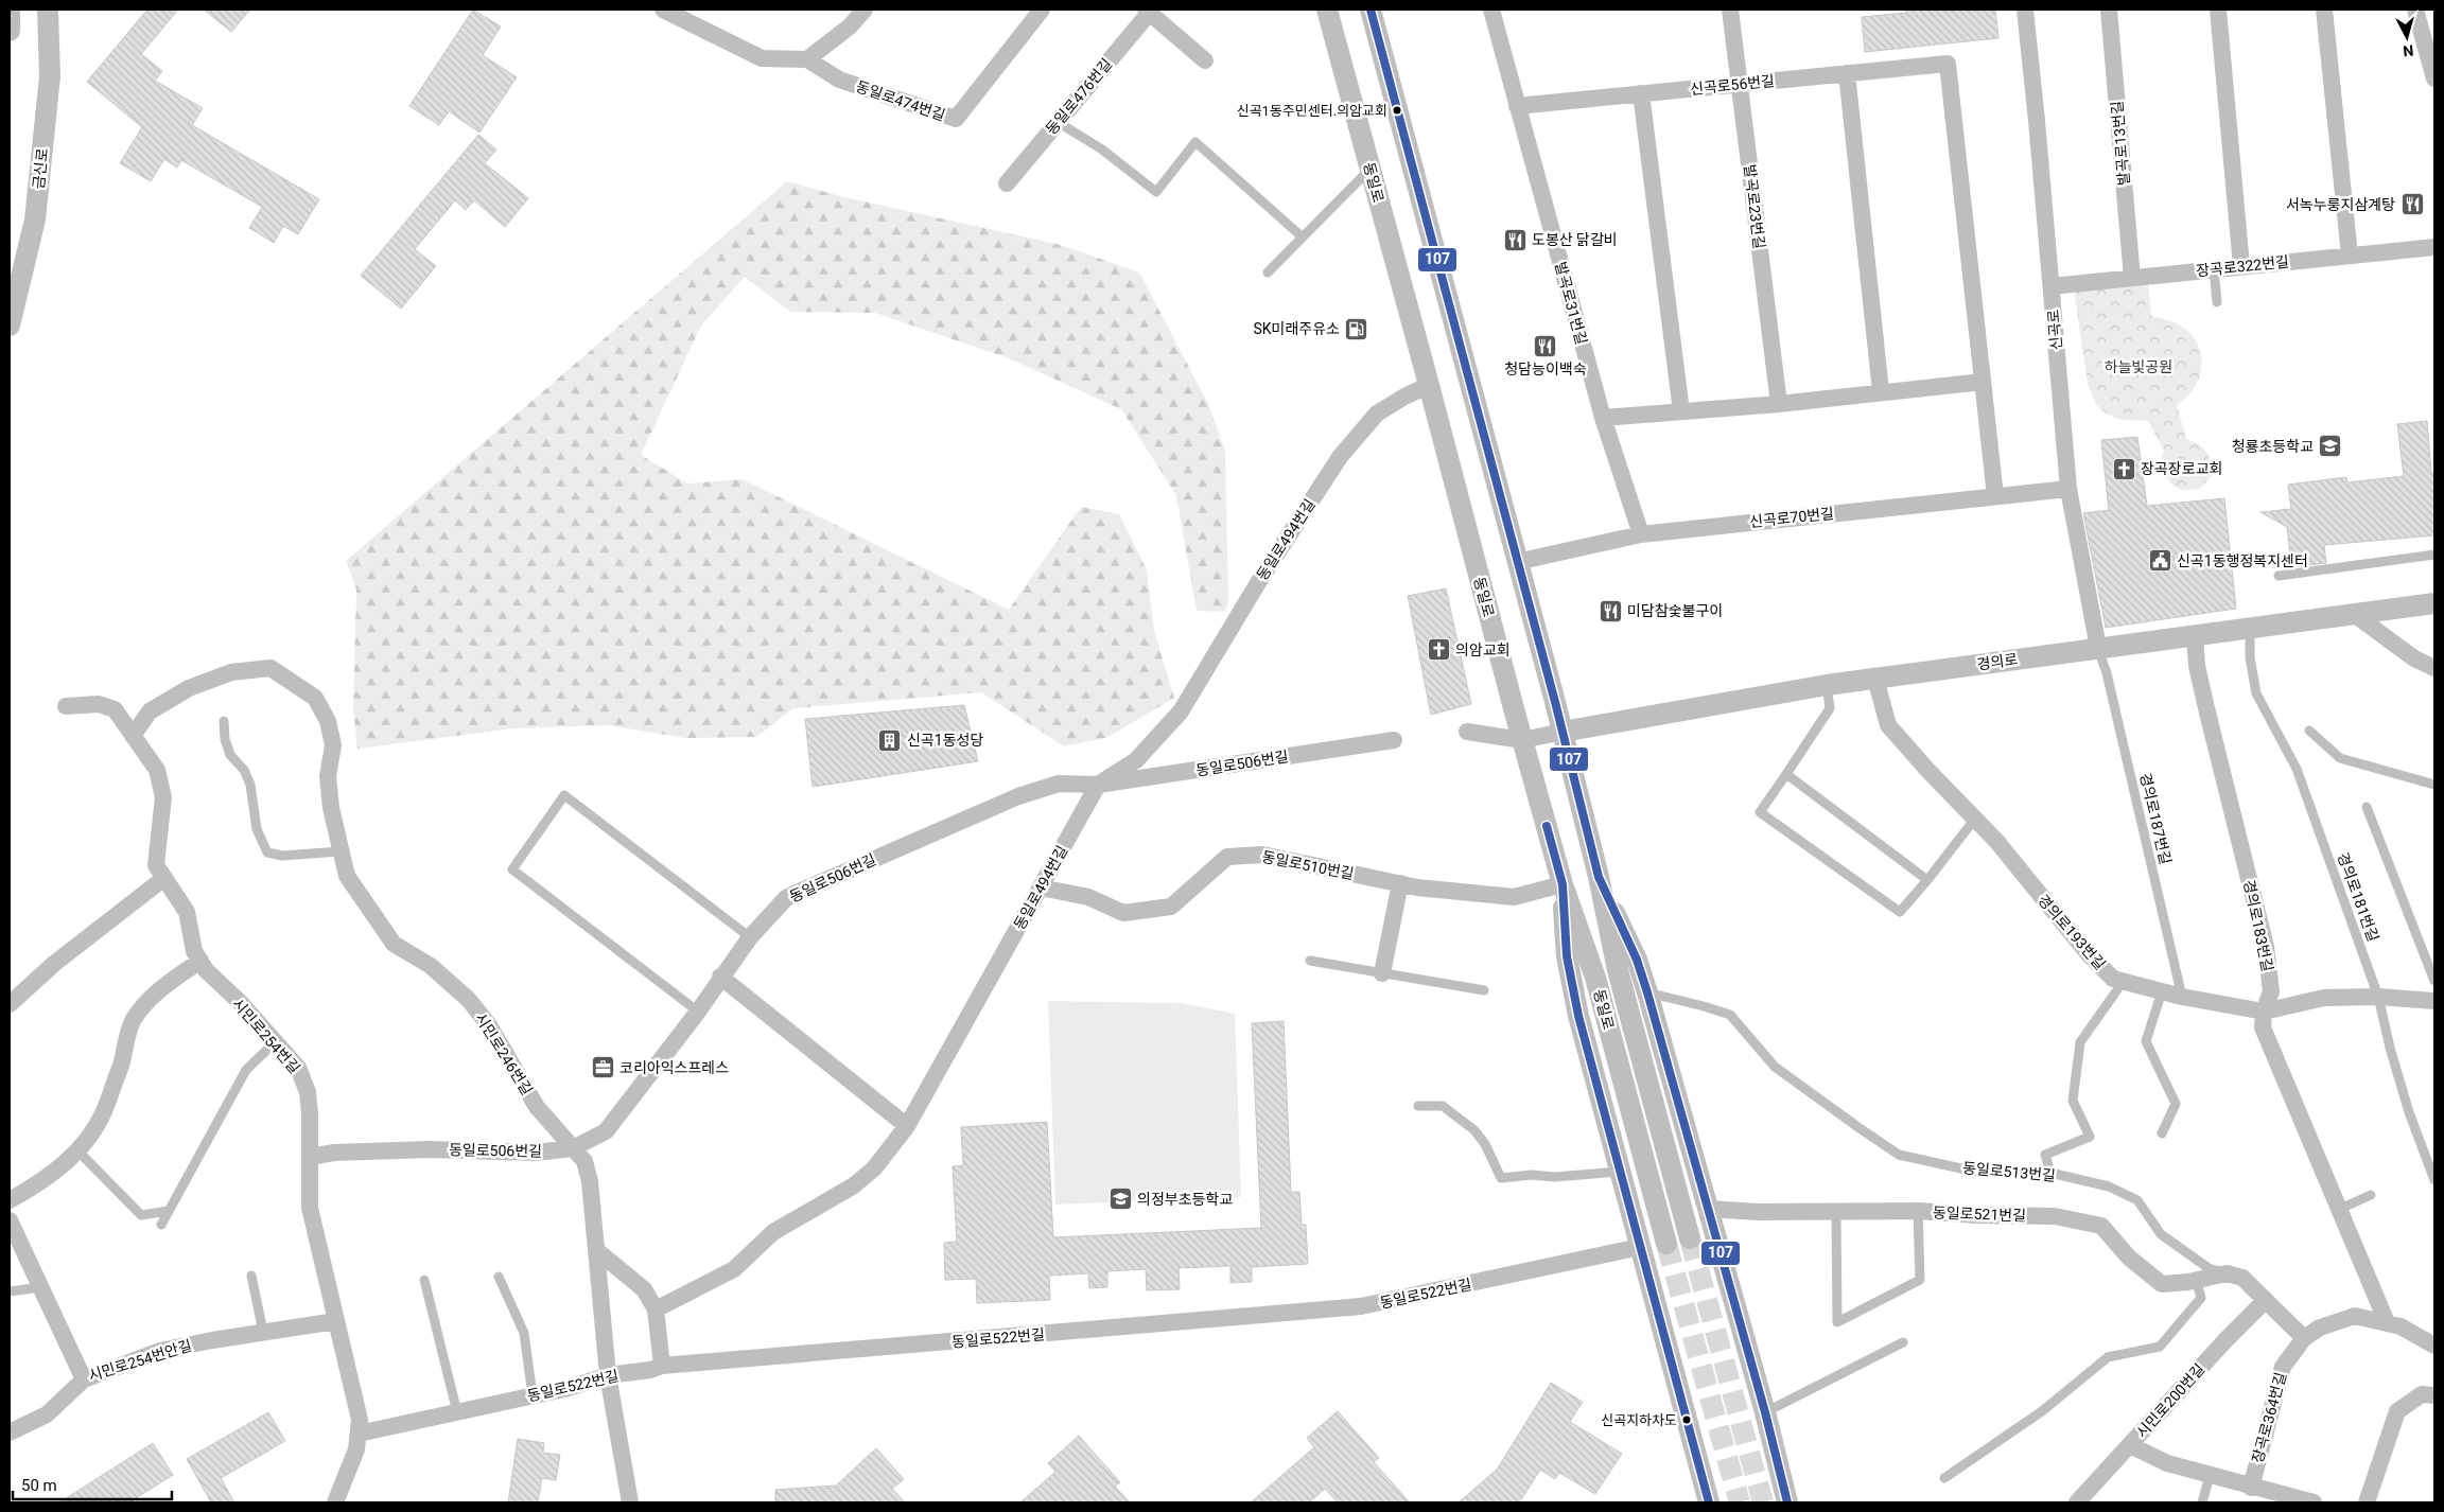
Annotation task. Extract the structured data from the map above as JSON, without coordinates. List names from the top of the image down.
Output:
{
  "streets": {
    "street": [
      "신곡로56번길",
      "동일로476번길",
      "동일로474번길",
      "발곡로13번길",
      "금신로",
      "동일로",
      "발곡로23번길",
      "장곡로322번길",
      "발곡로31번길",
      "신곡로",
      "신곡로70번길",
      "동일로494번길",
      "경의로",
      "동일로506번길",
      "동일로510번길",
      "경의로183번길",
      "경의로193번길",
      "시민로254번길",
      "시민로246번길",
      "동일로513번길",
      "동일로521번길",
      "동일로522번길",
      "시민로254번안길",
      "시민로200번길",
      "장곡로364번길"
    ],
    "lane": ["경의로187번길", "경의로181번길"]
  },
  "crossings": [
    ["신곡로56번길", "발곡로23번길"],
    ["신곡로56번길", "발곡로31번길"],
    ["발곡로13번길", "장곡로322번길"],
    ["동일로", "신곡로70번길"],
    ["동일로", "동일로494번길"],
    ["동일로", "경의로"],
    ["동일로", "동일로510번길"],
    ["장곡로322번길", "신곡로"],
    ["발곡로31번길", "신곡로70번길"],
    ["신곡로", "신곡로70번길"],
    ["신곡로", "경의로"],
    ["신곡로", "경의로187번길"],
    ["동일로494번길", "동일로506번길"],
    ["동일로494번길", "동일로510번길"],
    ["경의로", "경의로187번길"],
    ["경의로", "경의로181번길"],
    ["경의로", "경의로183번길"],
    ["경의로", "경의로193번길"],
    ["동일로506번길", "시민로254번길"],
    ["동일로506번길", "시민로246번길"],
    ["경의로187번길", "경의로193번길"],
    ["경의로181번길", "경의로193번길"],
    ["경의로183번길", "경의로193번길"],
    ["경의로183번길", "장곡로364번길"],
    ["시민로254번길", "시민로246번길"],
    ["시민로254번길", "동일로522번길"],
    ["시민로254번길", "시민로254번안길"],
    ["시민로246번길", "동일로522번길"],
    ["동일로513번길", "동일로521번길"],
    ["동일로513번길", "시민로200번길"],
    ["동일로513번길", "장곡로364번길"]
  ],
  "parks": ["하늘빛공원"],
  "places": {
    "other": ["신곡1동주민센터.의암교회", "신곡지하차도"],
    "restaurant": [
      "서녹누룽지삼계탕",
      "도봉산 닭갈비",
      "청담능이백숙",
      "미담참숯불구이"
    ],
    "fuel station": ["SK미래주유소"],
    "school or university": ["청룡초등학교", "의정부초등학교"],
    "church": ["장곡장로교회", "의암교회"],
    "public building": ["신곡1동행정복지센터"],
    "building": ["신곡1동성당"],
    "office": ["코리아익스프레스"]
  },
  "lines": ["transit line 107"],
  "scale_bar": "50 m",
  "north": "bottom"
}
